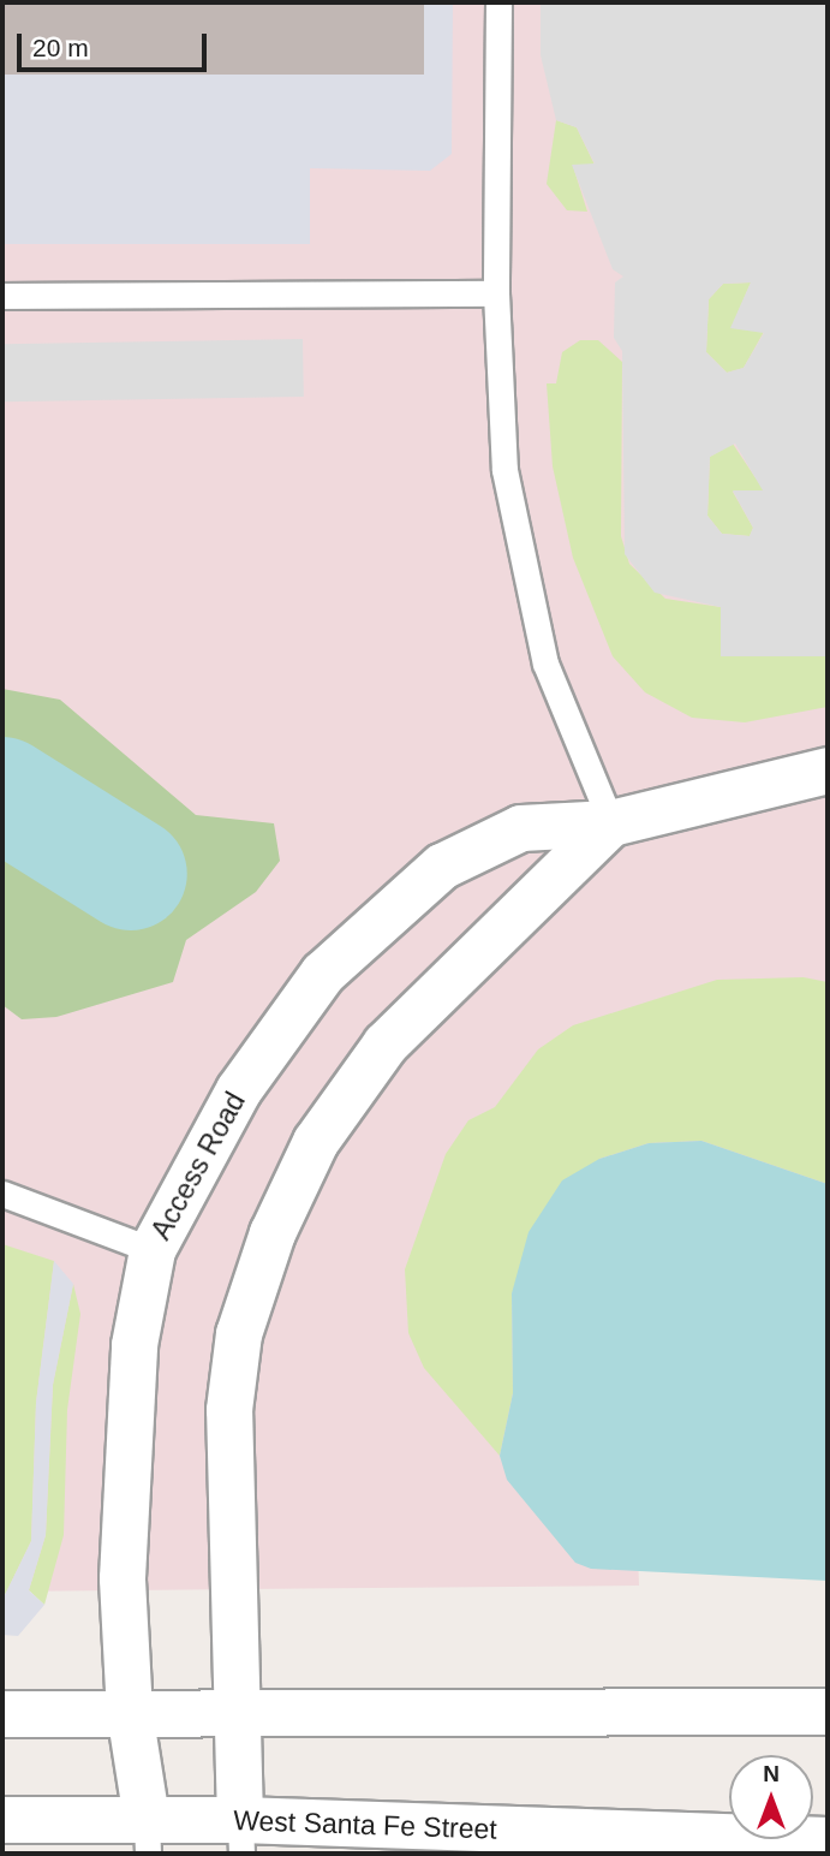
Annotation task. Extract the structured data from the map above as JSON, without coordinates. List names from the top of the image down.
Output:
{
  "streets": {
    "street": ["Access Road", "West Santa Fe Street"]
  },
  "crossings": [
    ["Access Road", "West Santa Fe Street"]
  ],
  "scale_bar": "20 m",
  "north": "top"
}
